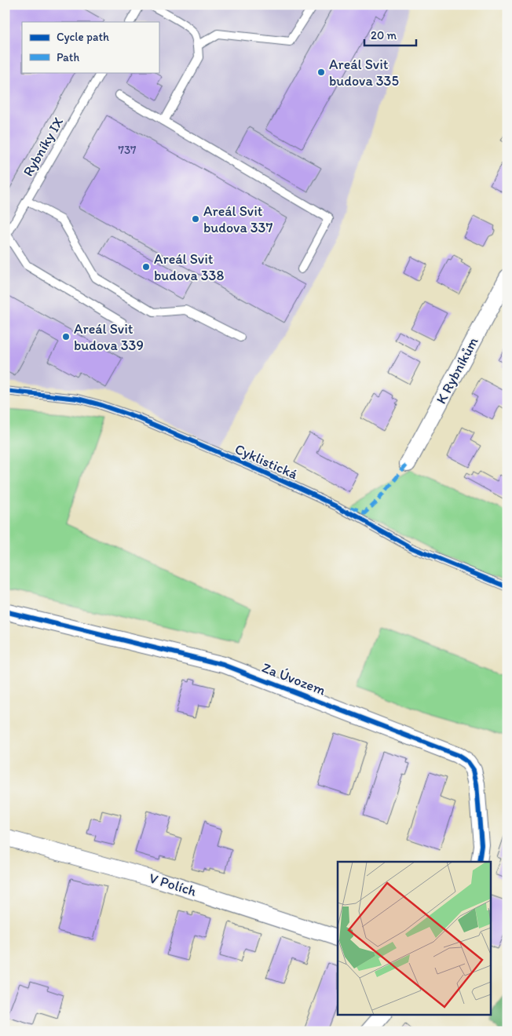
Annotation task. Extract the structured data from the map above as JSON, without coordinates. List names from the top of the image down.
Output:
{
  "streets": {
    "street": ["K Rybníkům", "Za Úvozem", "V Polích"],
    "lane": ["Rybníky IX", "Cyklistická"]
  },
  "places": [
    "Areál Svit budova 335",
    "Areál Svit budova 337",
    "Areál Svit budova 338",
    "Areál Svit budova 339"
  ],
  "house_numbers": ["737"],
  "legend": ["Cycle path", "Path"],
  "scale_bar": "20 m"
}
